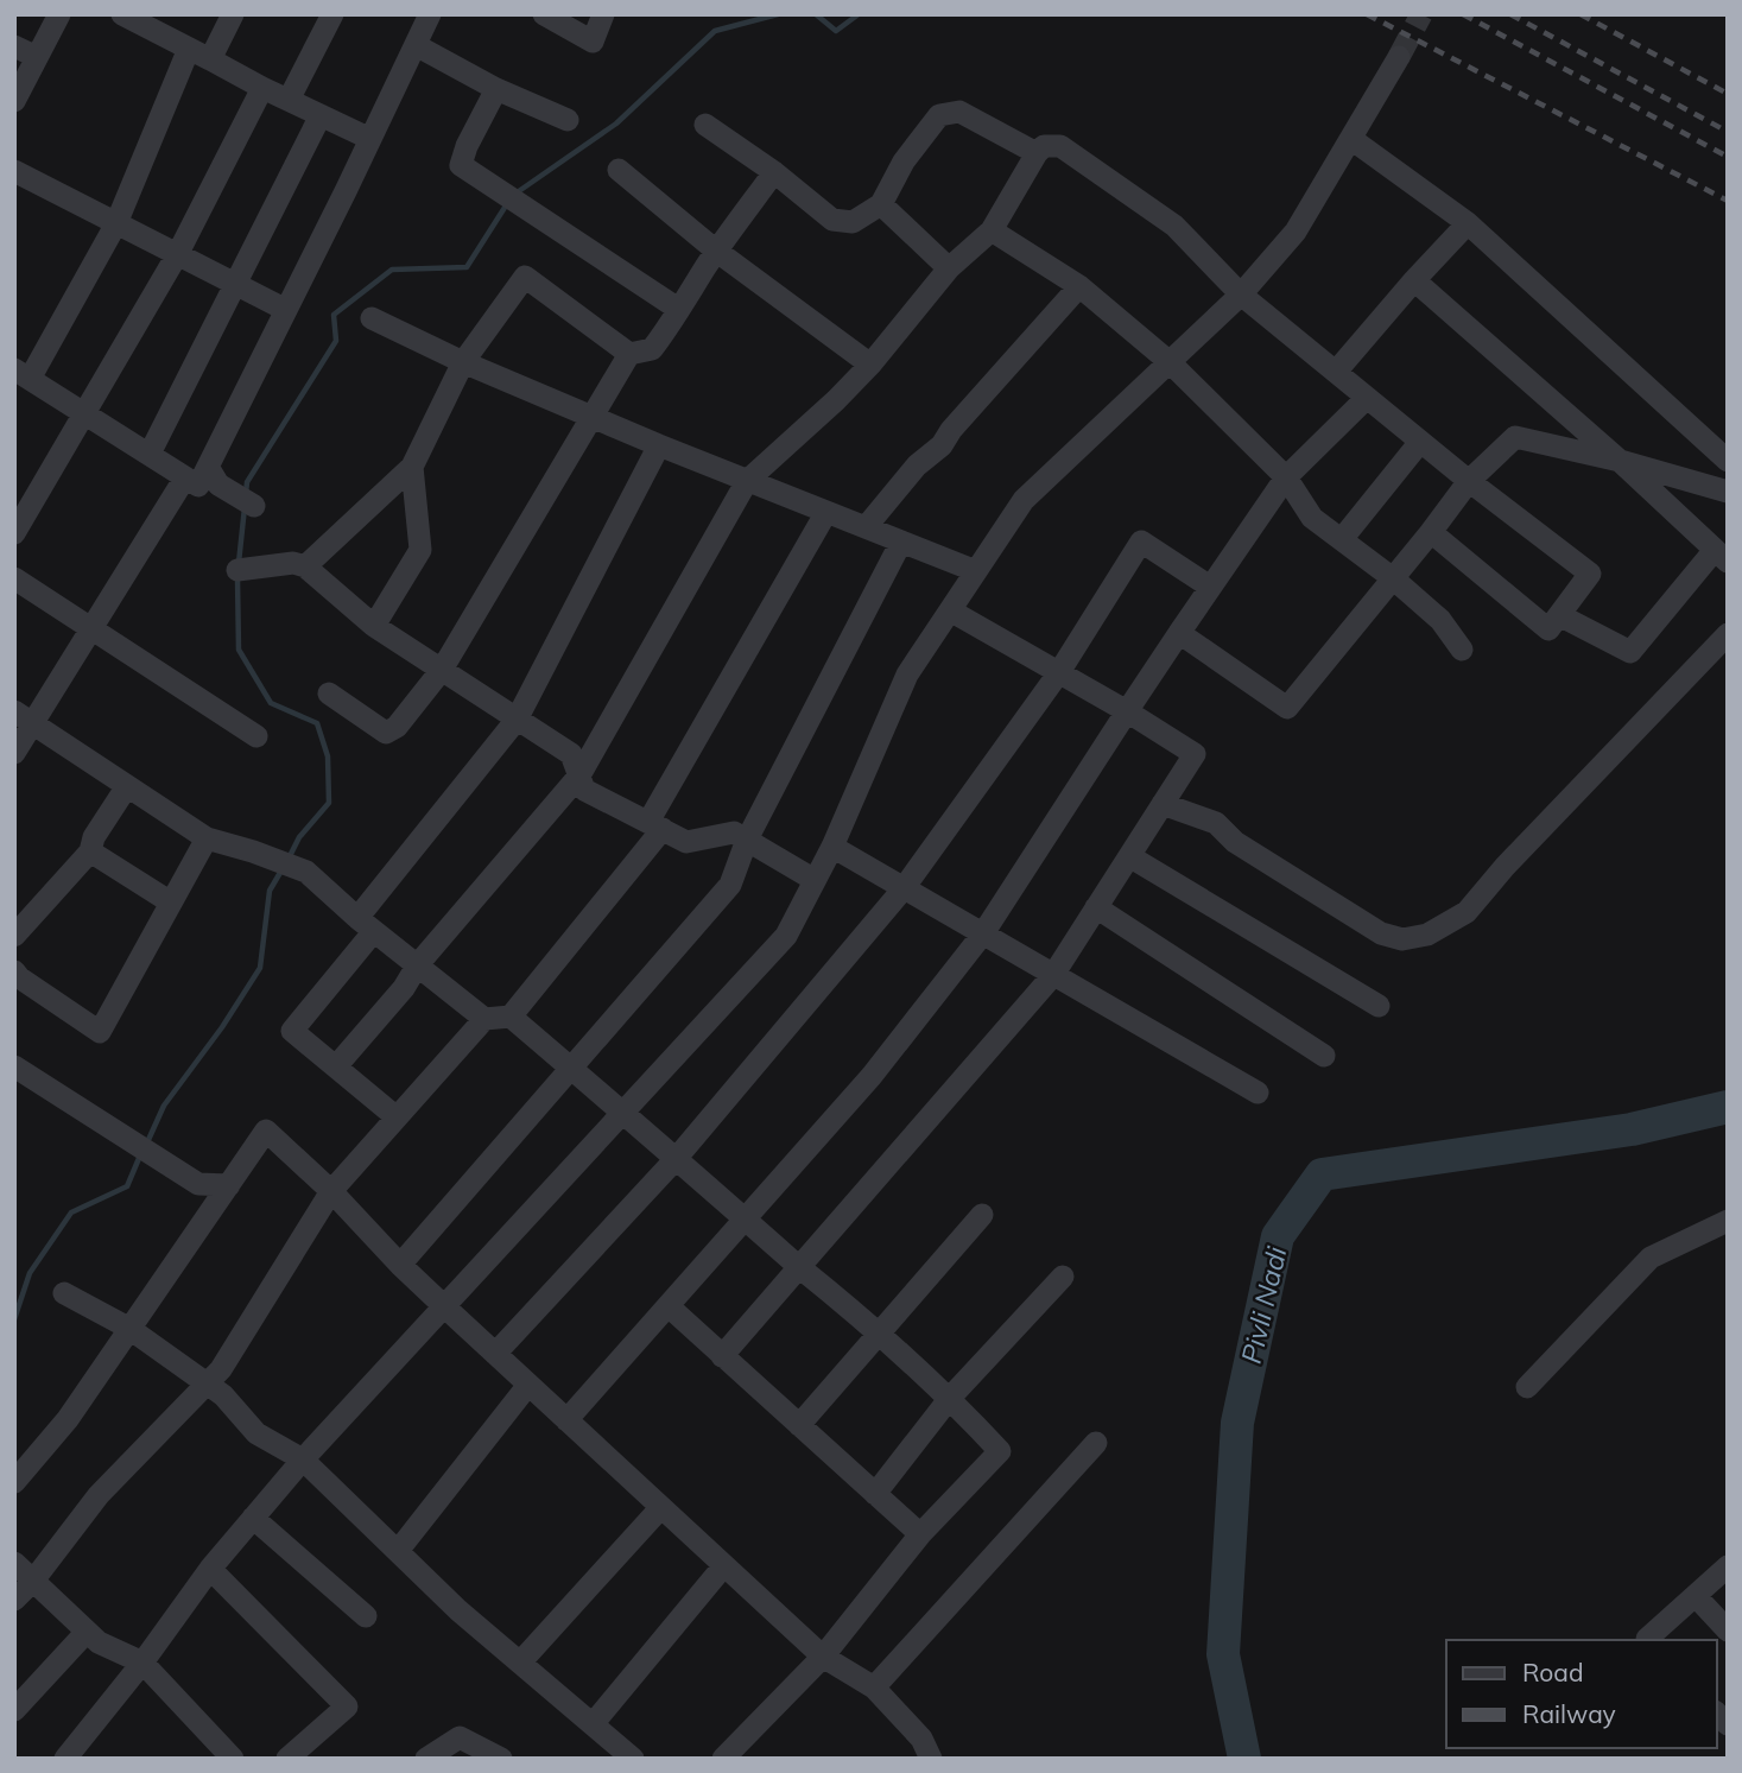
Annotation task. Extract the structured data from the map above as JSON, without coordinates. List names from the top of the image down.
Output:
{
  "water": ["Pivli Nadi"],
  "legend": ["Road", "Railway"]
}
